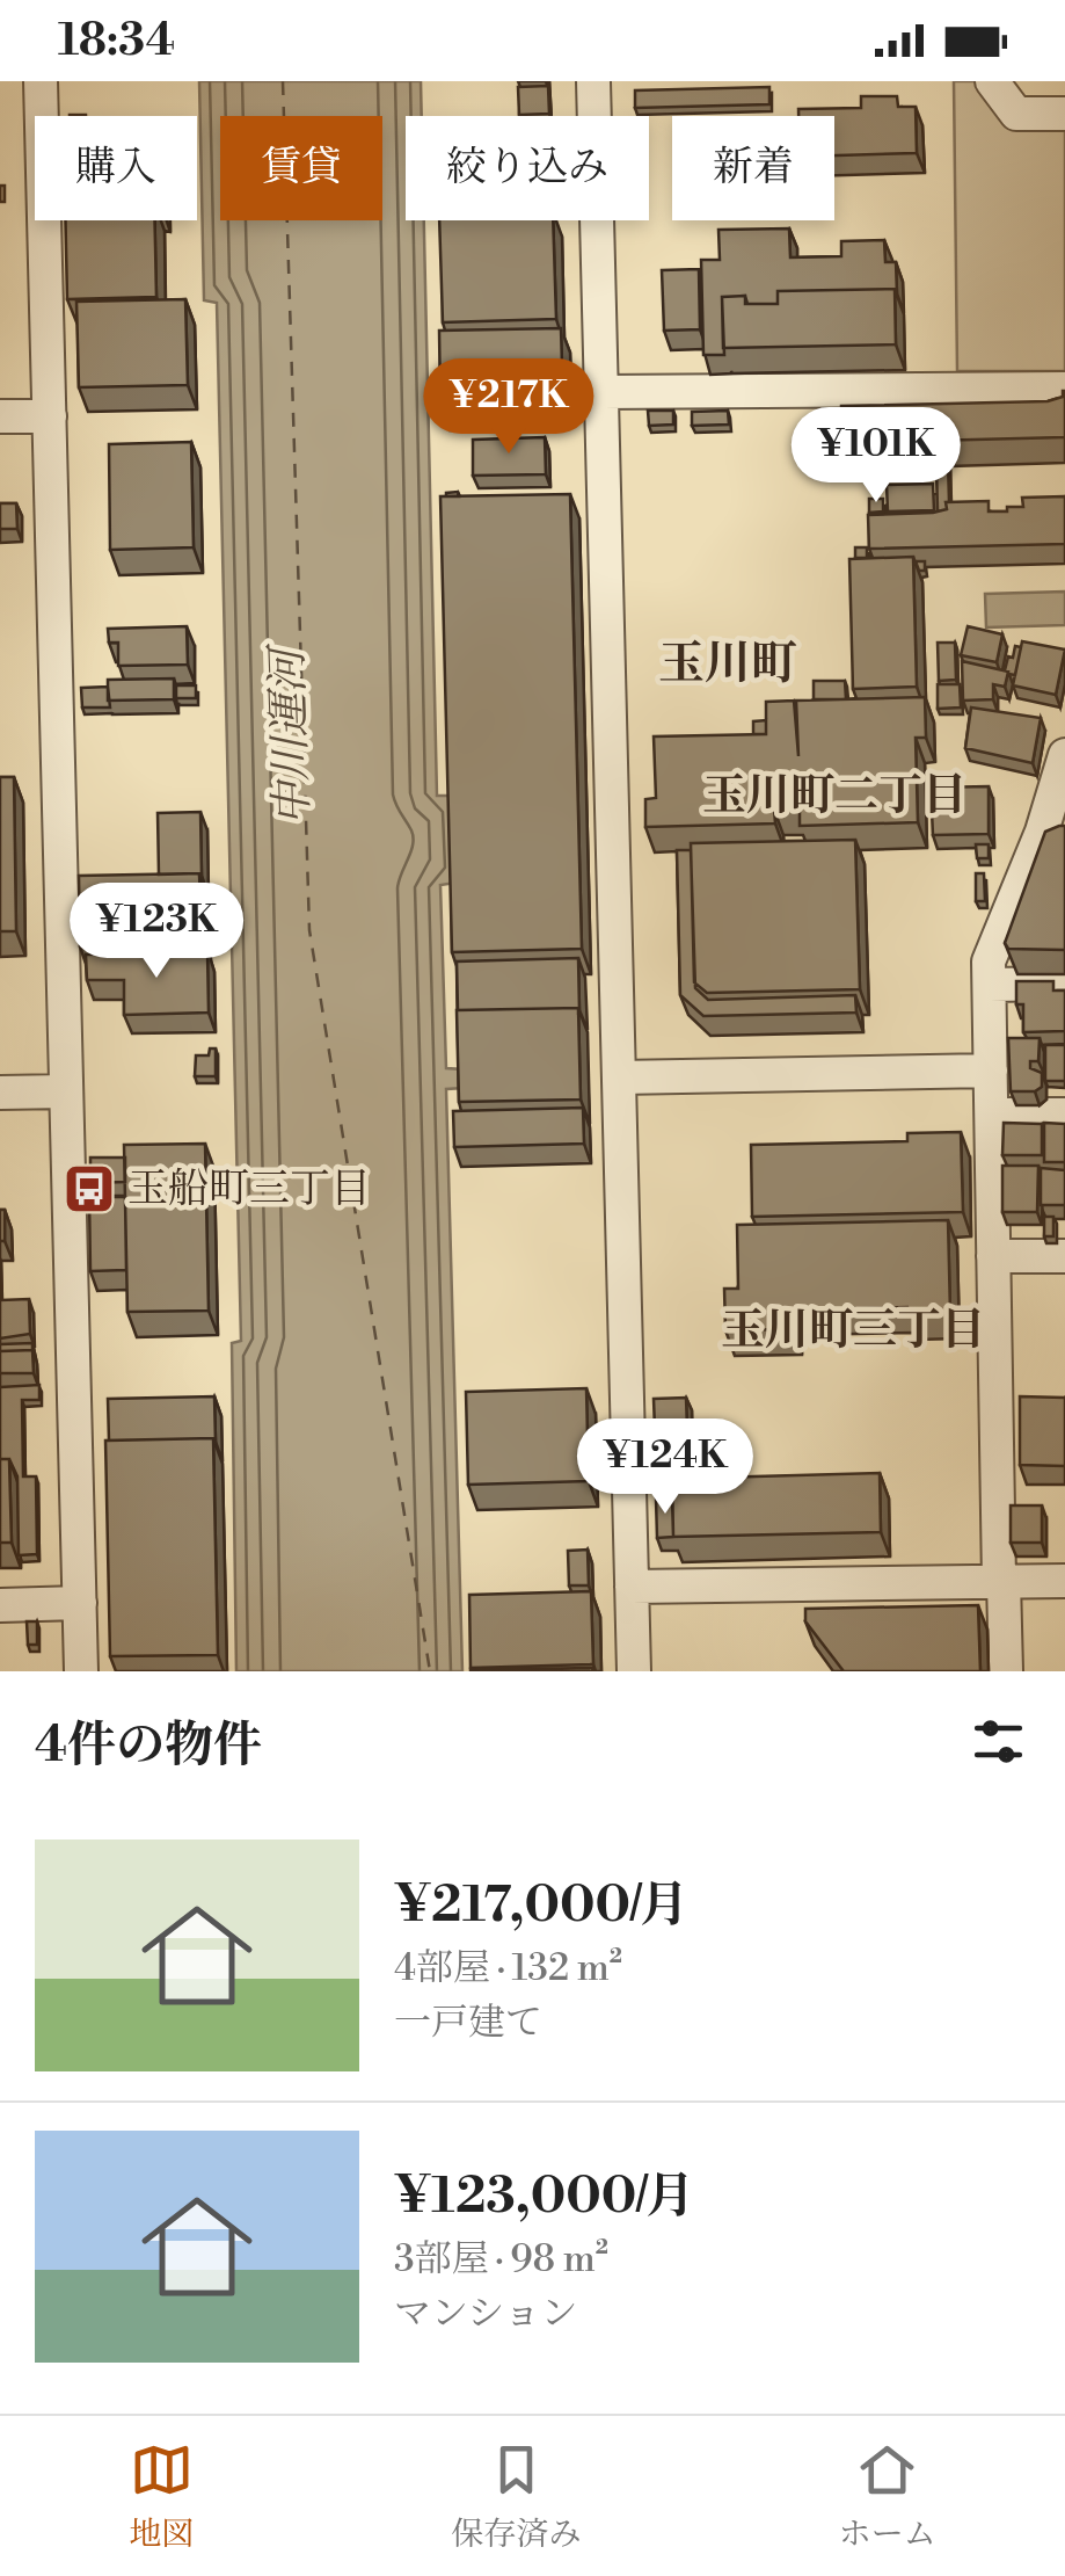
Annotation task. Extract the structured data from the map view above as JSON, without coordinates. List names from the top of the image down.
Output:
{
  "districts": ["玉川町", "玉川町二丁目", "玉川町三丁目"],
  "water": ["中川運河"],
  "places": {
    "bus stop": ["玉船町三丁目"]
  },
  "page": {
    "status": "18:34",
    "chip": [
      "購入",
      "賃貸",
      "絞り込み",
      "新着"
    ],
    "price": [
      "¥217K",
      "¥101K",
      "¥123K",
      "¥124K"
    ],
    "heading": "4件の物件",
    "list": [
      {
        "name": "¥217,000/月",
        "note": "4部屋 · 132 m² · 一戸建て"
      },
      {
        "name": "¥123,000/月",
        "note": "3部屋 · 98 m² · マンション"
      }
    ],
    "tabs": ["地図", "保存済み", "ホーム"]
  }
}
